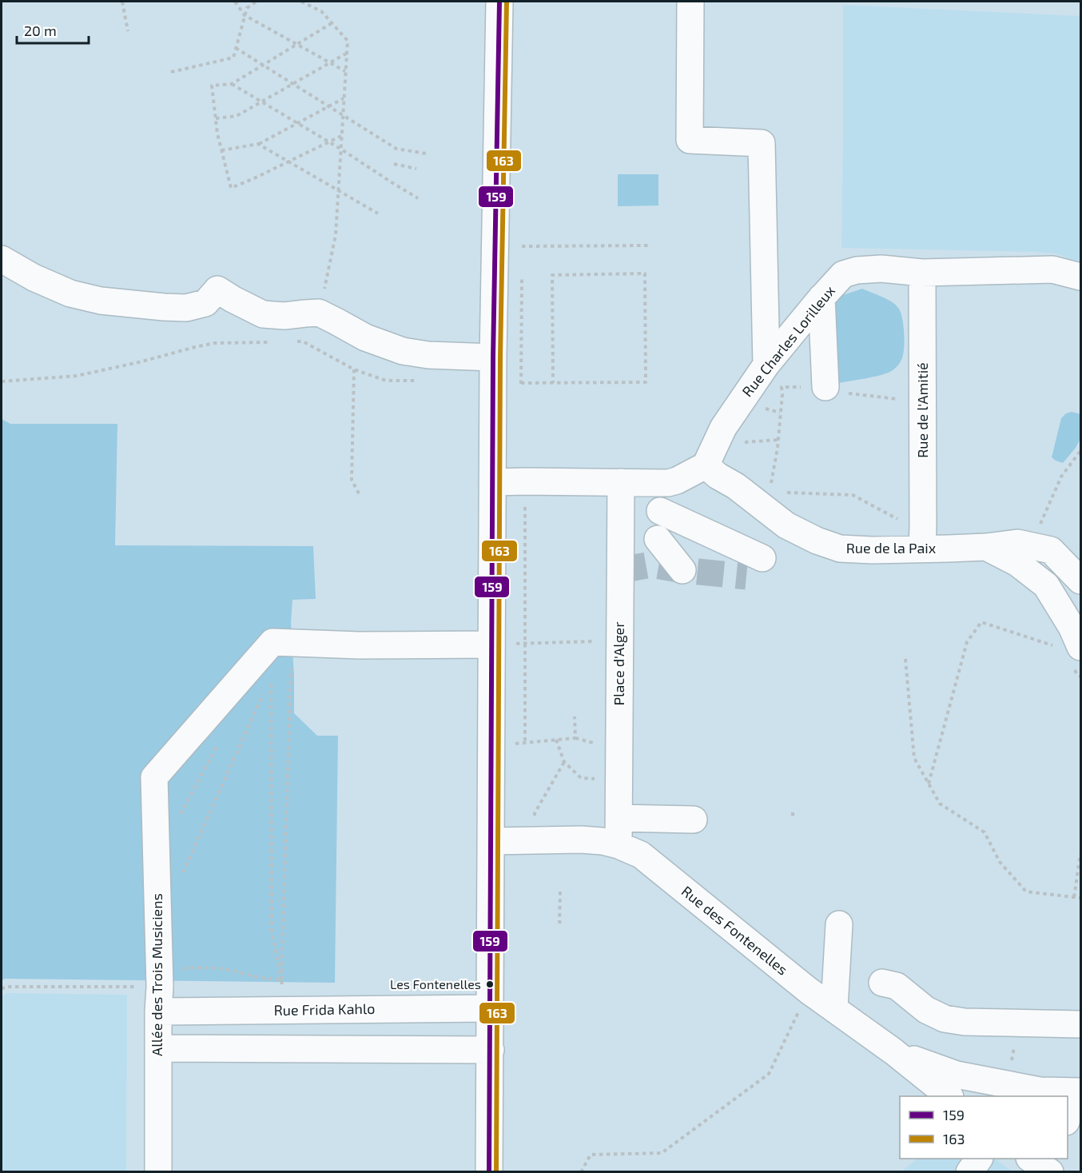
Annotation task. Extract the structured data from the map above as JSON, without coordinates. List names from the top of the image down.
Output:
{
  "streets": {
    "street": [
      "Rue Charles Lorilleux",
      "Rue de l'Amitié",
      "Rue de la Paix",
      "Place d'Alger",
      "Rue des Fontenelles",
      "Allée des Trois Musiciens",
      "Rue Frida Kahlo"
    ]
  },
  "crossings": [
    ["Rue Charles Lorilleux", "Rue de l'Amitié"],
    ["Rue Charles Lorilleux", "Rue de la Paix"],
    ["Rue de l'Amitié", "Rue de la Paix"],
    ["Place d'Alger", "Rue des Fontenelles"],
    ["Allée des Trois Musiciens", "Rue Frida Kahlo"]
  ],
  "places": ["Les Fontenelles"],
  "lines": ["transit line 159", "transit line 163"],
  "legend": ["159", "163"],
  "scale_bar": "20 m"
}
